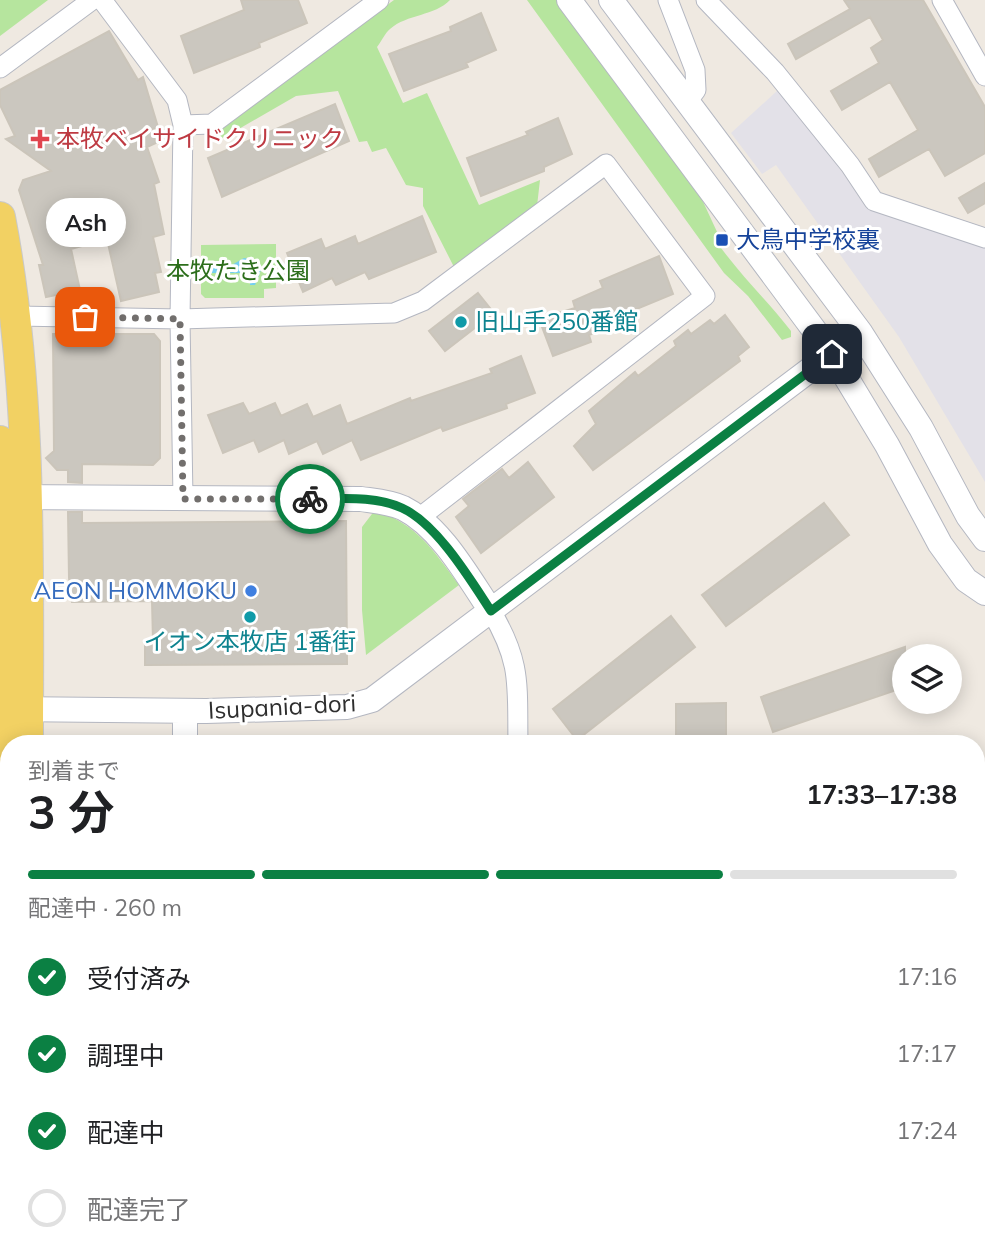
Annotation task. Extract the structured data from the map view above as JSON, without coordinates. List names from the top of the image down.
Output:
{
  "streets": {
    "street": ["Isupania-dori"]
  },
  "parks": ["本牧たき公園"],
  "places": {
    "health": ["本牧ベイサイドクリニック"],
    "transit": ["大鳥中学校裏"],
    "other": [
      "Ash",
      "旧山手250番館",
      "AEON HOMMOKU",
      "イオン本牧店 1番街"
    ]
  },
  "page": {
    "bubble": "Ash",
    "heading": ["3 分", "到着まで", "17:33–17:38"],
    "bar": "配達中 · 260 m",
    "list": [
      ["受付済み", "17:16"],
      ["調理中", "17:17"],
      ["配達中", "17:24"],
      "配達完了"
    ]
  }
}
